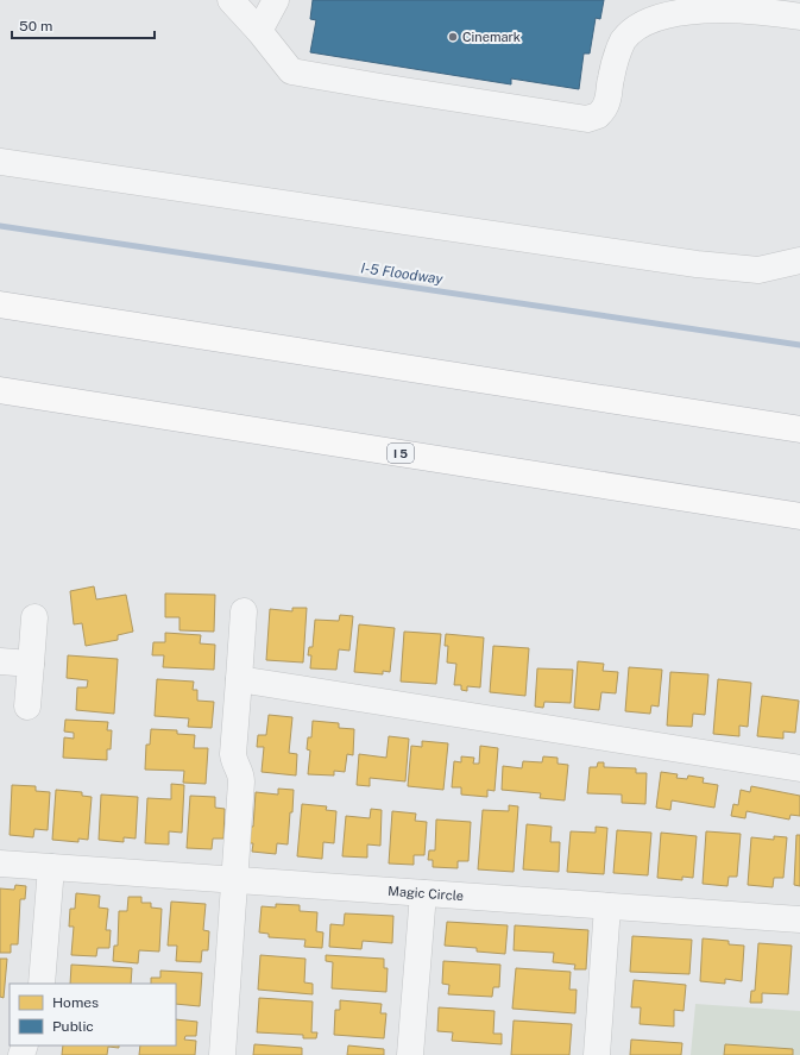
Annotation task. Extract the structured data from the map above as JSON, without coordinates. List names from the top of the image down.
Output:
{
  "streets": {
    "highway": ["I 5"],
    "street": ["Magic Circle"]
  },
  "water": ["I-5 Floodway"],
  "places": ["Cinemark"],
  "legend": ["Homes", "Public"],
  "scale_bar": "50 m"
}
